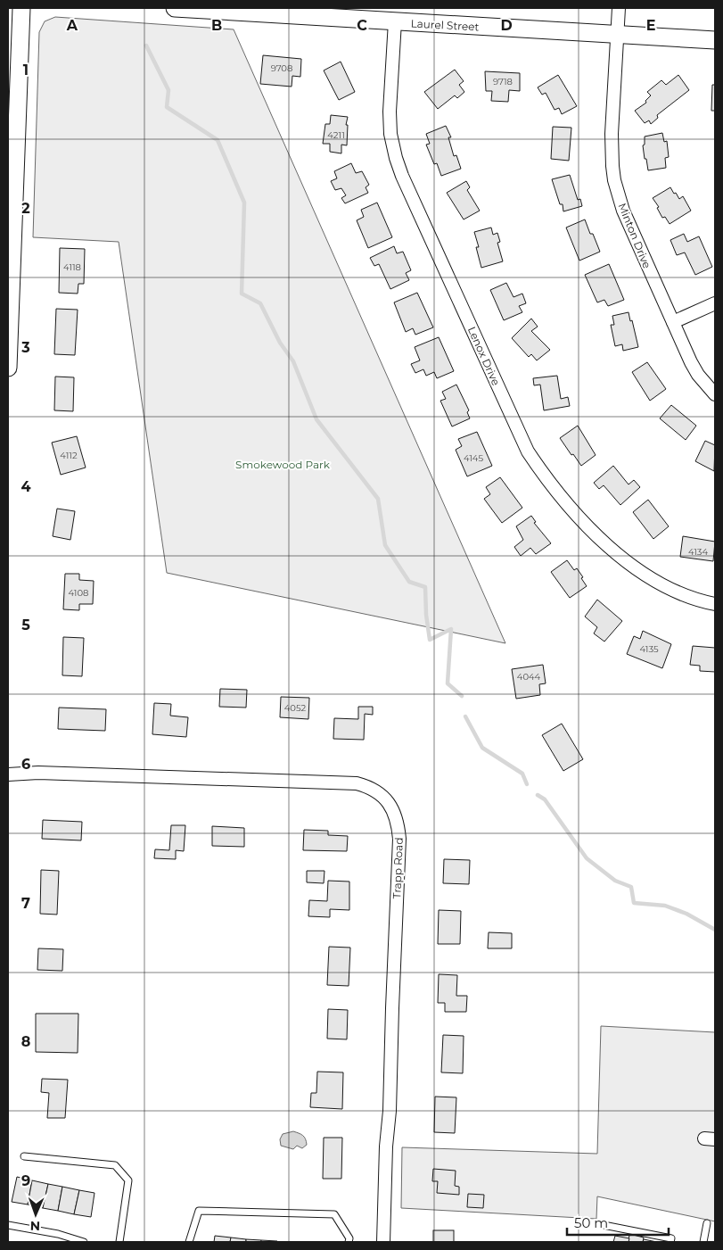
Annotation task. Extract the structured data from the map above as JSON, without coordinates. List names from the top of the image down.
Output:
{
  "streets": {
    "street": [
      "Laurel Street",
      "Minton Drive",
      "Lenox Drive",
      "Trapp Road"
    ]
  },
  "crossings": [
    ["Laurel Street", "Minton Drive"],
    ["Laurel Street", "Lenox Drive"]
  ],
  "parks": ["Smokewood Park"],
  "house_numbers": [
    "9708",
    "9718",
    "4211",
    "4118",
    "4112",
    "4145",
    "4134",
    "4108",
    "4135",
    "4044",
    "4052"
  ],
  "scale_bar": "50 m",
  "north": "bottom",
  "grid": {
    "columns": [
      "A",
      "B",
      "C",
      "D",
      "E"
    ],
    "rows": [
      "1",
      "2",
      "3",
      "4",
      "5",
      "6",
      "7",
      "8",
      "9"
    ]
  }
}
